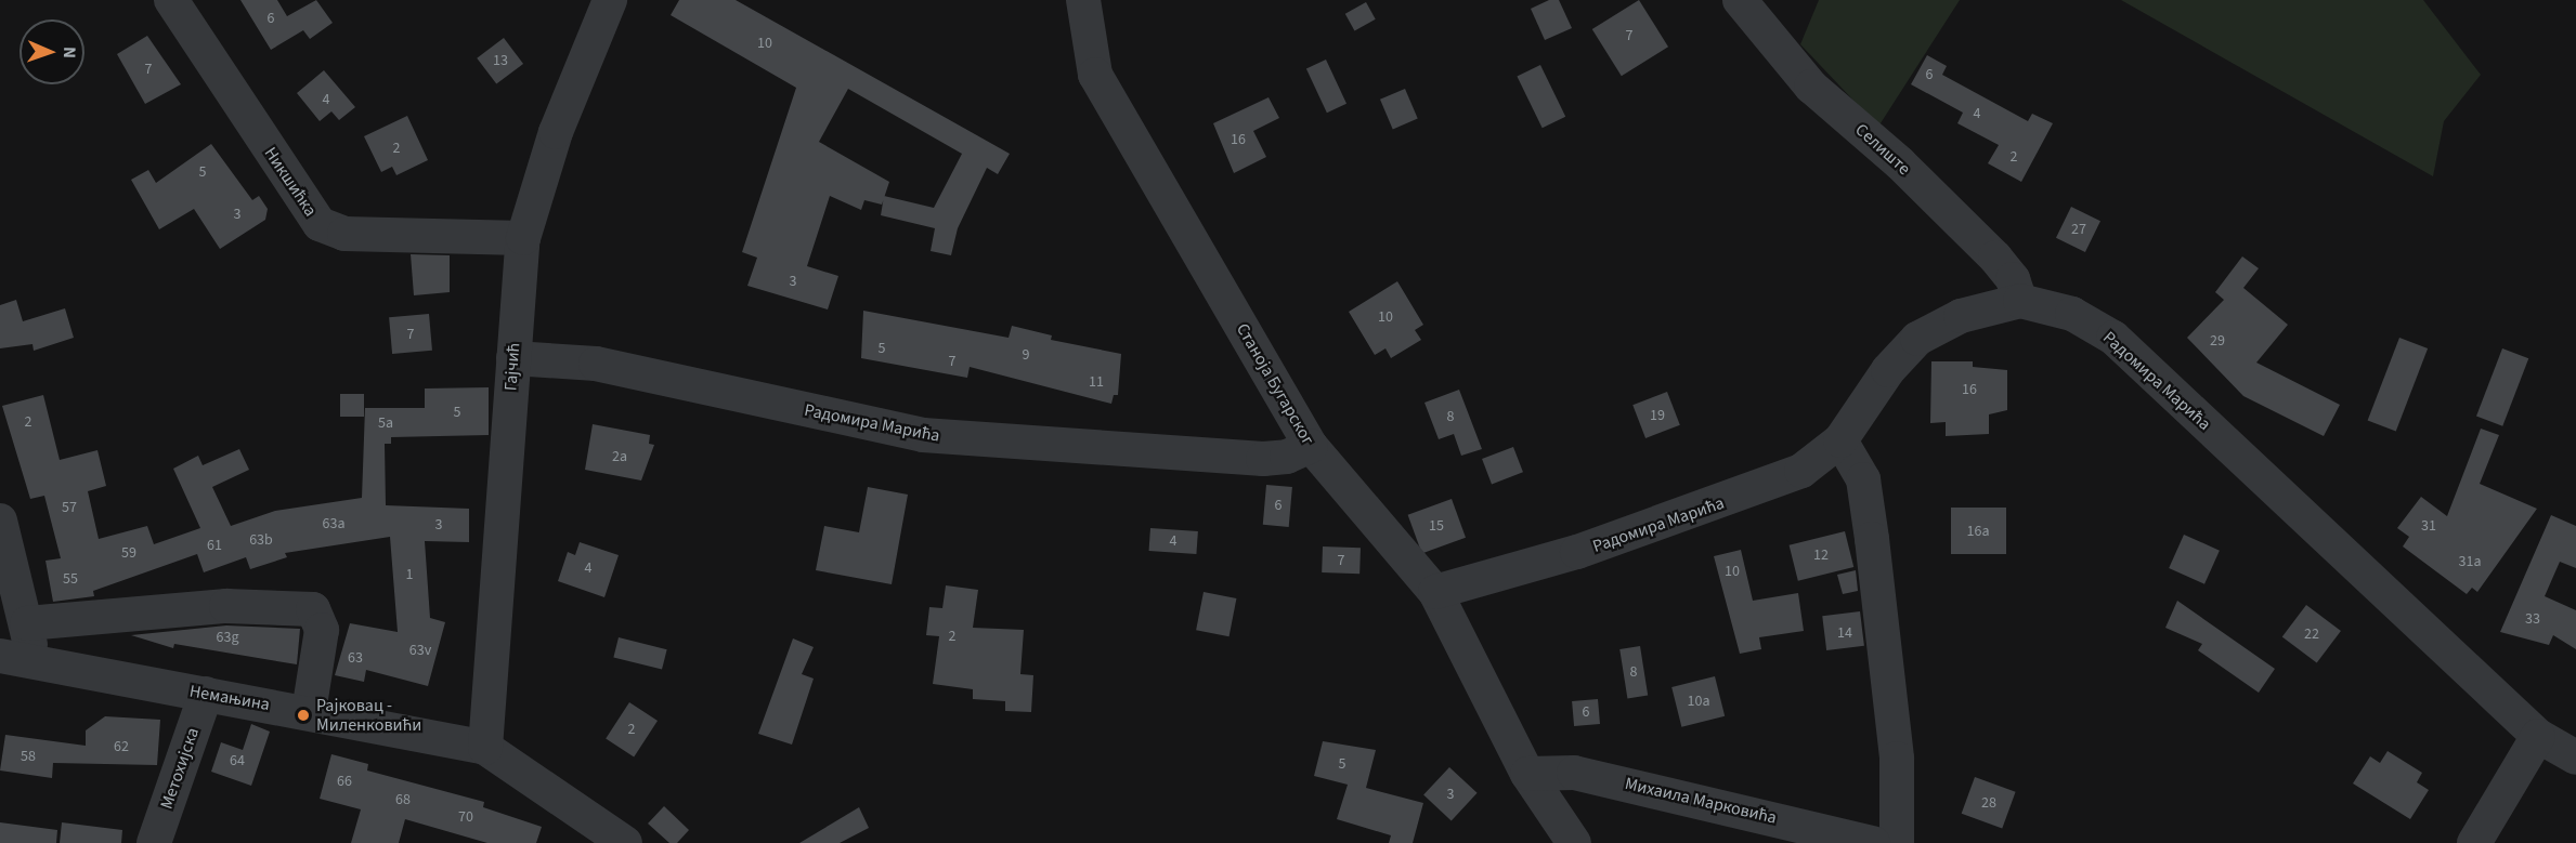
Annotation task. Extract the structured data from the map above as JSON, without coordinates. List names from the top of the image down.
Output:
{
  "streets": {
    "street": [
      "Селиште",
      "Никшићка",
      "Гајчић",
      "Радомира Марића",
      "Станоја Бугарског",
      "Немањина",
      "Метохијска",
      "Михаила Марковића"
    ]
  },
  "crossings": [
    ["Селиште", "Радомира Марића"],
    ["Никшићка", "Гајчић"],
    ["Гајчић", "Радомира Марића"],
    ["Гајчић", "Немањина"],
    ["Радомира Марића", "Станоја Бугарског"],
    ["Станоја Бугарског", "Михаила Марковића"],
    ["Немањина", "Метохијска"]
  ],
  "places": ["Рајковац - Миленковићи"],
  "house_numbers": [
    "6",
    "7",
    "10",
    "13",
    "7",
    "6",
    "4",
    "4",
    "16",
    "2",
    "2",
    "5",
    "3",
    "27",
    "3",
    "10",
    "7",
    "29",
    "5",
    "9",
    "7",
    "11",
    "16",
    "5",
    "19",
    "8",
    "2",
    "5a",
    "2a",
    "6",
    "57",
    "63a",
    "3",
    "15",
    "31",
    "16a",
    "63b",
    "4",
    "61",
    "59",
    "12",
    "7",
    "31a",
    "4",
    "10",
    "1",
    "55",
    "33",
    "14",
    "22",
    "2",
    "63g",
    "63v",
    "63",
    "8",
    "10a",
    "6",
    "2",
    "62",
    "58",
    "64",
    "5",
    "66",
    "3",
    "68",
    "28",
    "70"
  ],
  "north": "right"
}
